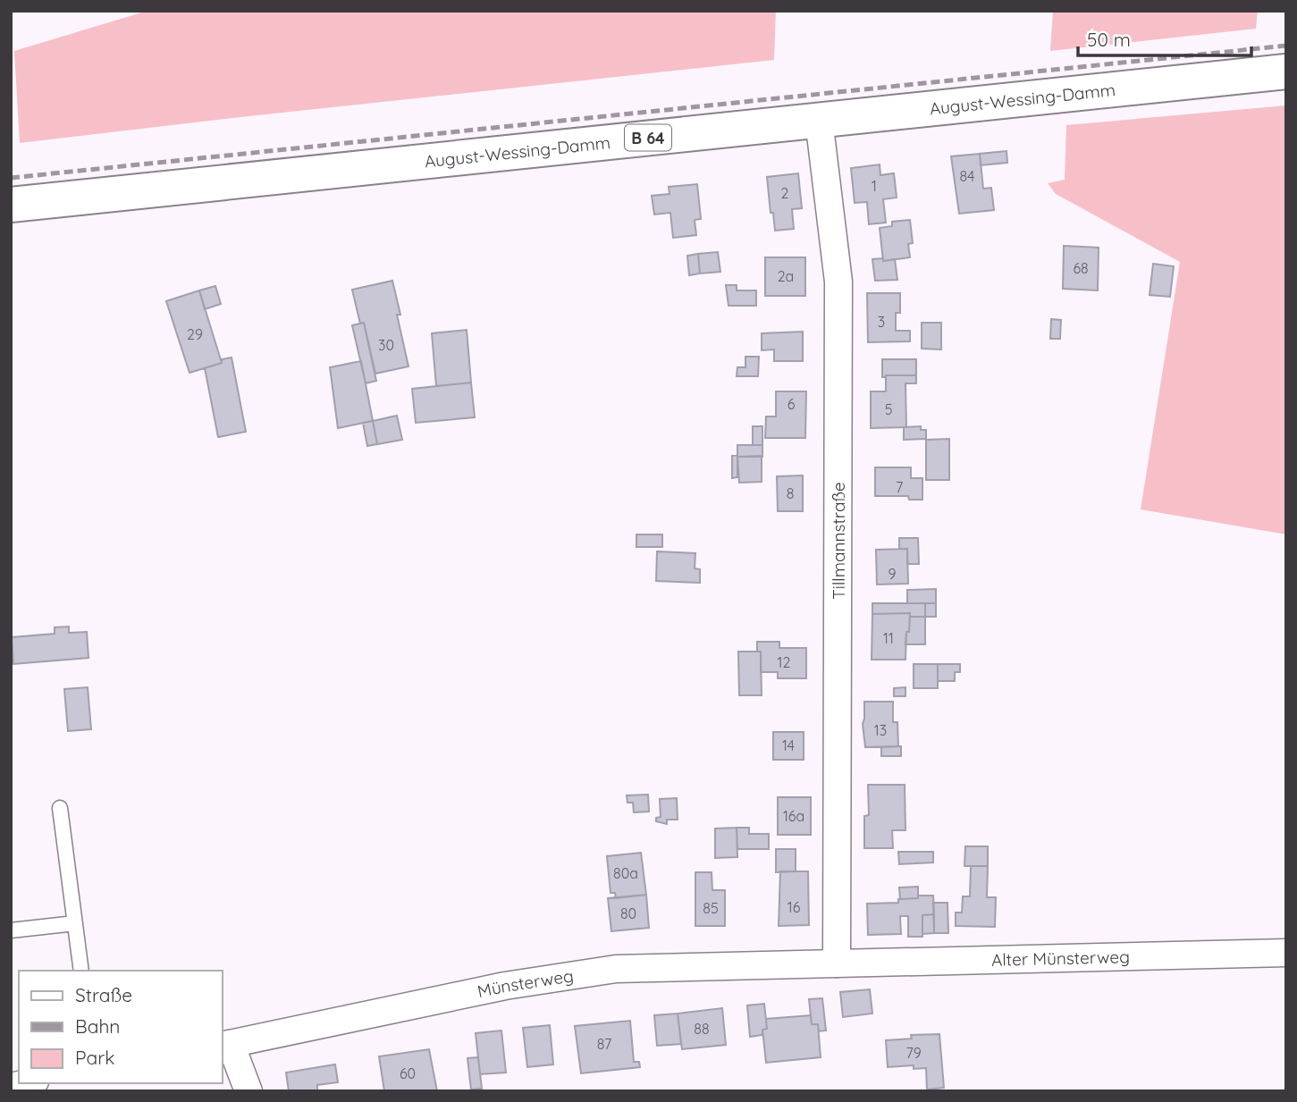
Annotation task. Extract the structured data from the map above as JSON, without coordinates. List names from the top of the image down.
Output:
{
  "streets": {
    "main road": ["August-Wessing-Damm", "B 64"],
    "street": ["Tillmannstraße", "Alter Münsterweg", "Münsterweg"]
  },
  "crossings": [
    ["August-Wessing-Damm", "Tillmannstraße"],
    ["Tillmannstraße", "Alter Münsterweg"],
    ["Tillmannstraße", "Münsterweg"],
    ["Alter Münsterweg", "Münsterweg"]
  ],
  "house_numbers": [
    "84",
    "1",
    "2",
    "68",
    "2a",
    "3",
    "29",
    "30",
    "6",
    "5",
    "7",
    "8",
    "9",
    "11",
    "12",
    "13",
    "14",
    "16a",
    "80a",
    "16",
    "85",
    "80",
    "88",
    "87",
    "79",
    "60"
  ],
  "legend": ["Straße", "Bahn", "Park"],
  "scale_bar": "50 m"
}
